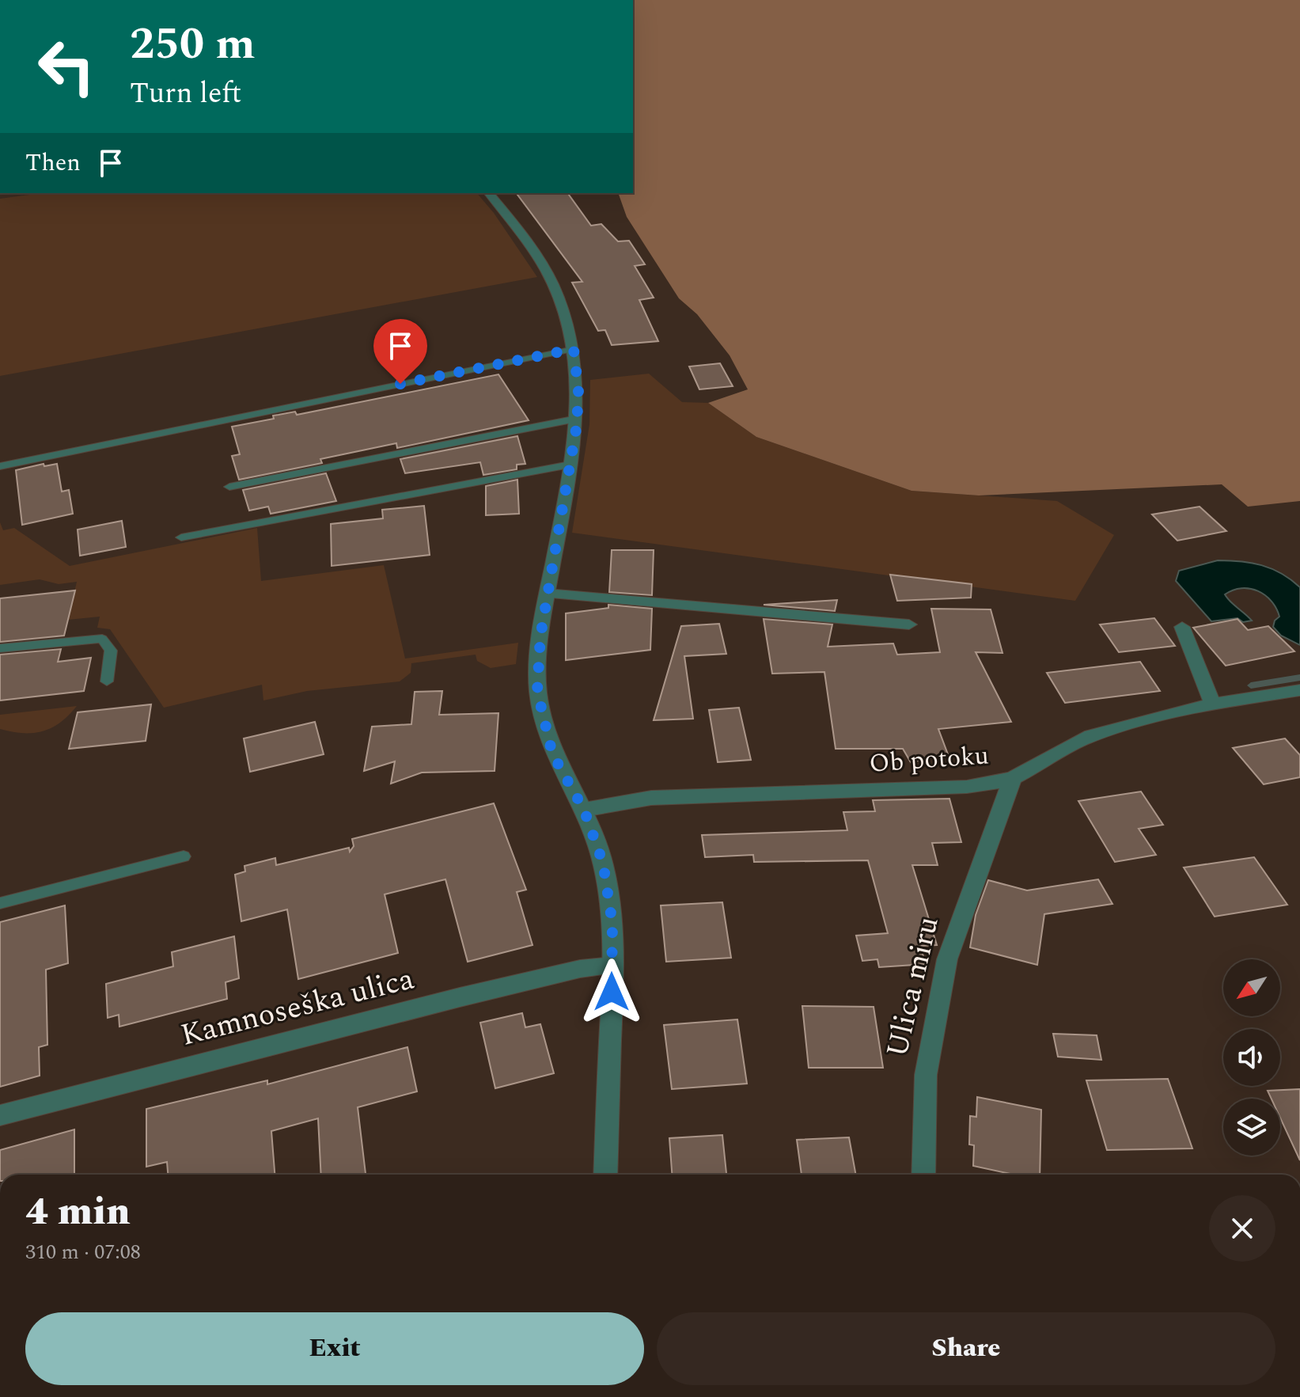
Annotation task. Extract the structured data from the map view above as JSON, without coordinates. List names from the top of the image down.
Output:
{
  "streets": {
    "street": ["Ob potoku", "Ulica miru", "Kamnoseška ulica"]
  },
  "crossings": [
    ["Ob potoku", "Ulica miru"]
  ],
  "north": "bottom left",
  "page": {
    "turn": ["250 m", "Turn left"],
    "then": "Then",
    "heading": ["4 min", "310 m · 07:08"],
    "buttons": ["Exit", "Share"]
  }
}
